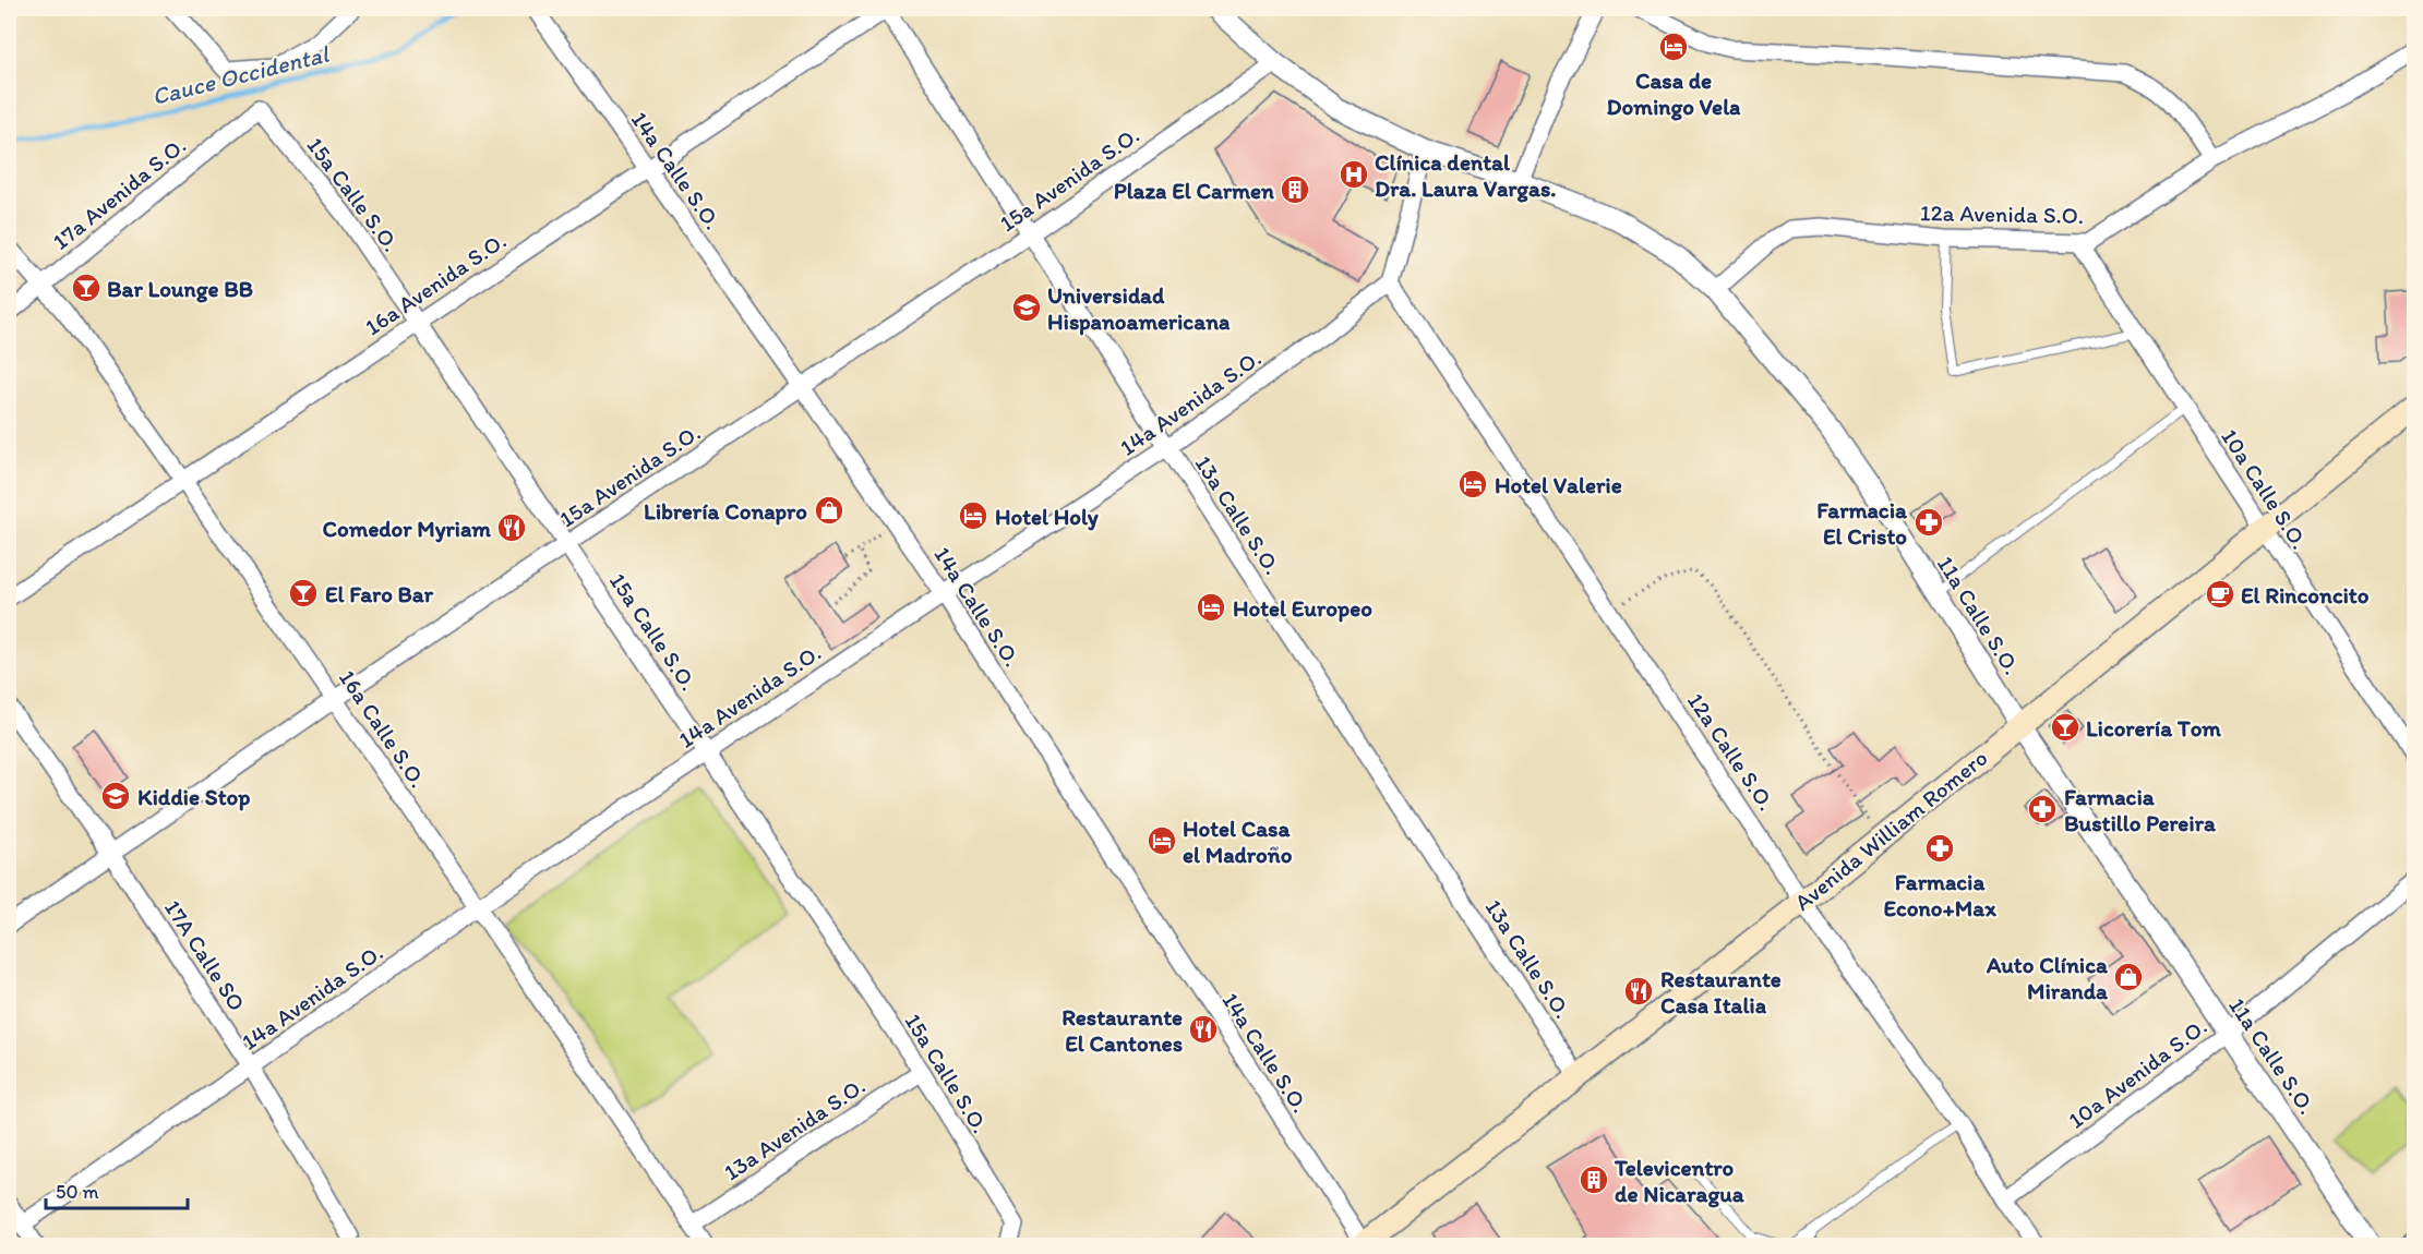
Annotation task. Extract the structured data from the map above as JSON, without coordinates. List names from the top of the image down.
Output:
{
  "streets": {
    "main road": ["Avenida William Romero"],
    "street": [
      "14a Calle S.O.",
      "15a Avenida S.O.",
      "17a Avenida S.O.",
      "15a Calle S.O.",
      "12a Avenida S.O.",
      "16a Avenida S.O.",
      "14a Avenida S.O.",
      "10a Calle S.O.",
      "13a Calle S.O.",
      "11a Calle S.O.",
      "16a Calle S.O.",
      "12a Calle S.O.",
      "17A Calle SO",
      "10a Avenida S.O.",
      "13a Avenida S.O."
    ]
  },
  "crossings": [
    ["14a Calle S.O.", "15a Avenida S.O."],
    ["14a Calle S.O.", "16a Avenida S.O."],
    ["14a Calle S.O.", "14a Avenida S.O."],
    ["14a Calle S.O.", "Avenida William Romero"],
    ["15a Avenida S.O.", "15a Calle S.O."],
    ["15a Avenida S.O.", "13a Calle S.O."],
    ["15a Avenida S.O.", "16a Calle S.O."],
    ["15a Avenida S.O.", "17A Calle SO"],
    ["17a Avenida S.O.", "15a Calle S.O."],
    ["17a Avenida S.O.", "16a Calle S.O."],
    ["15a Calle S.O.", "16a Avenida S.O."],
    ["15a Calle S.O.", "14a Avenida S.O."],
    ["15a Calle S.O.", "13a Avenida S.O."],
    ["12a Avenida S.O.", "10a Calle S.O."],
    ["12a Avenida S.O.", "11a Calle S.O."],
    ["16a Avenida S.O.", "13a Calle S.O."],
    ["16a Avenida S.O.", "16a Calle S.O."],
    ["14a Avenida S.O.", "13a Calle S.O."],
    ["14a Avenida S.O.", "16a Calle S.O."],
    ["14a Avenida S.O.", "12a Calle S.O."],
    ["14a Avenida S.O.", "17A Calle SO"],
    ["10a Calle S.O.", "Avenida William Romero"],
    ["13a Calle S.O.", "Avenida William Romero"],
    ["11a Calle S.O.", "Avenida William Romero"],
    ["11a Calle S.O.", "10a Avenida S.O."],
    ["16a Calle S.O.", "13a Avenida S.O."],
    ["12a Calle S.O.", "Avenida William Romero"],
    ["12a Calle S.O.", "10a Avenida S.O."]
  ],
  "water": ["Cauce Occidental"],
  "places": {
    "hotel": [
      "Casa de Domingo Vela",
      "Hotel Valerie",
      "Hotel Holy",
      "Hotel Europeo",
      "Hotel Casa el Madroño"
    ],
    "hospital": ["Clínica dental Dra. Laura Vargas."],
    "building": ["Plaza El Carmen", "Televicentro de Nicaragua"],
    "bar": ["Bar Lounge BB", "El Faro Bar", "Licorería Tom"],
    "school or university": ["Universidad Hispanoamericana", "Kiddie Stop"],
    "shop": ["Librería Conapro", "Auto Clínica Miranda"],
    "pharmacy": ["Farmacia El Cristo", "Farmacia Bustillo Pereira", "Farmacia Econo+Max"],
    "restaurant": ["Comedor Myriam", "Restaurante Casa Italia", "Restaurante El Cantones"],
    "cafe": ["El Rinconcito"]
  },
  "scale_bar": "50 m"
}
